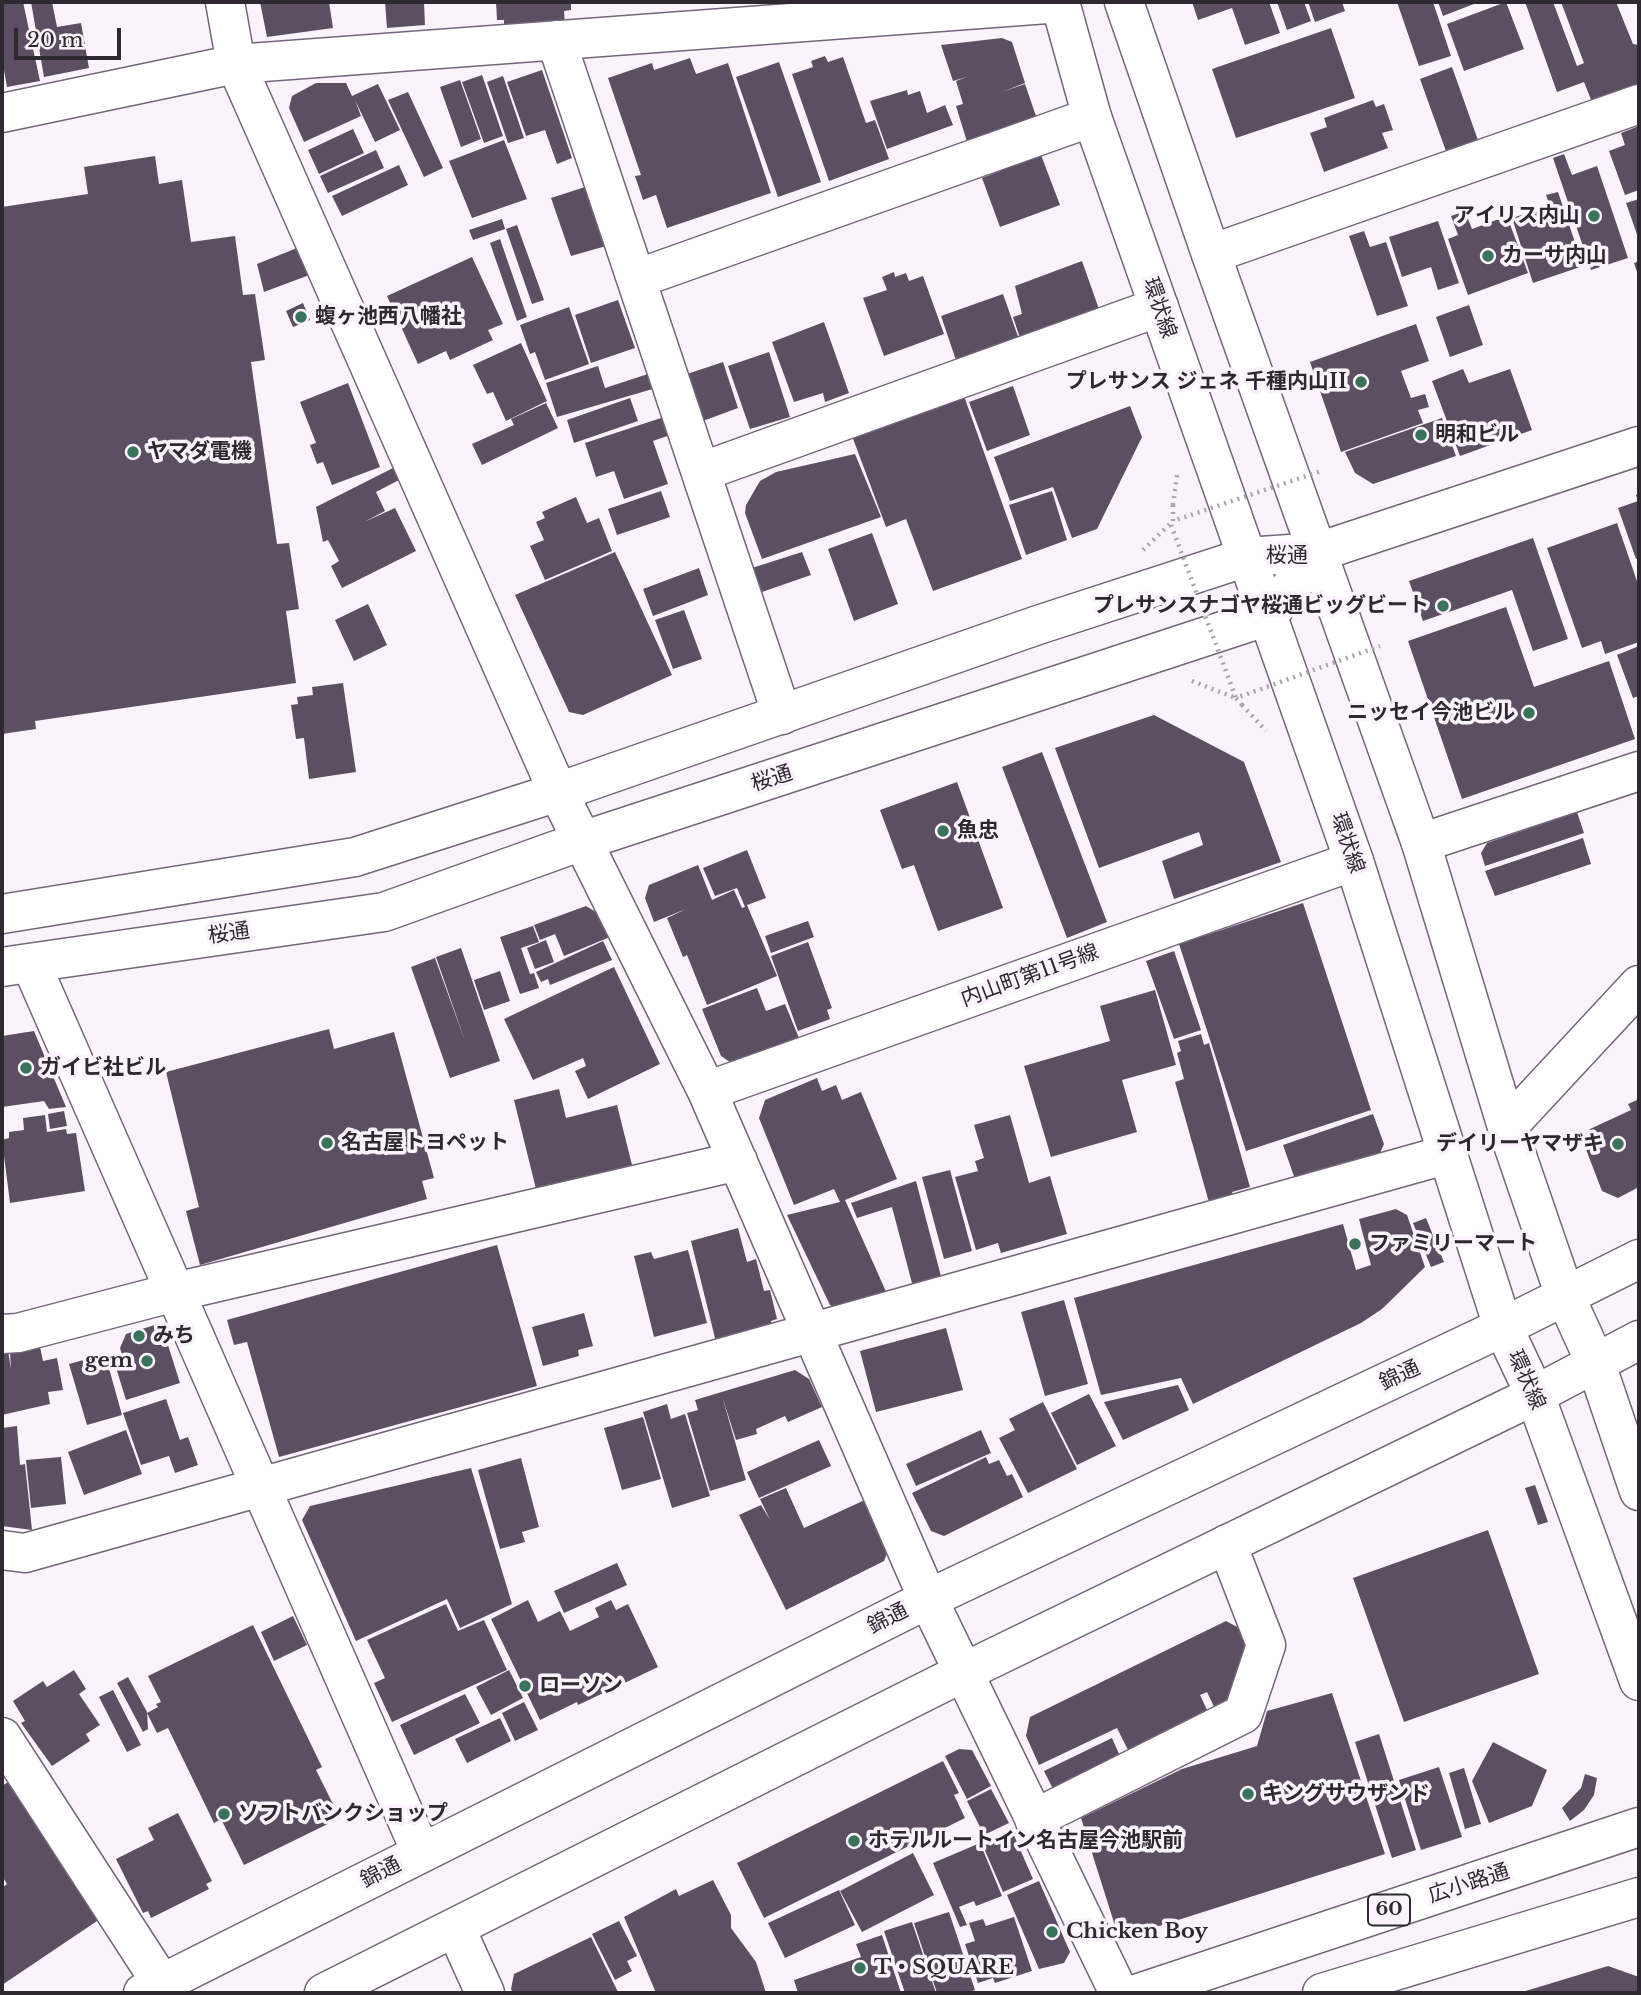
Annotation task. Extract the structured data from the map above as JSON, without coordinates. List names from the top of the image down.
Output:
{
  "streets": {
    "street": [
      "環状線",
      "桜通",
      "内山町第11号線",
      "錦通",
      "広小路通",
      "60"
    ]
  },
  "crossings": [
    ["環状線", "桜通"],
    ["環状線", "内山町第11号線"],
    ["環状線", "錦通"]
  ],
  "places": [
    "アイリス内山",
    "カーサ内山",
    "蝮ヶ池西八幡社",
    "プレサンス ジェネ 千種内山II",
    "明和ビル",
    "ヤマダ電機",
    "プレサンスナゴヤ桜通ビッグビート",
    "ニッセイ今池ビル",
    "魚忠",
    "ガイビ社ビル",
    "名古屋トヨペット",
    "デイリーヤマザキ",
    "ファミリーマート",
    "みち",
    "gem",
    "ローソン",
    "キングサウザンド",
    "ソフトバンクショップ",
    "ホテルルートイン名古屋今池駅前",
    "Chicken Boy",
    "T・SQUARE"
  ],
  "scale_bar": "20 m"
}
